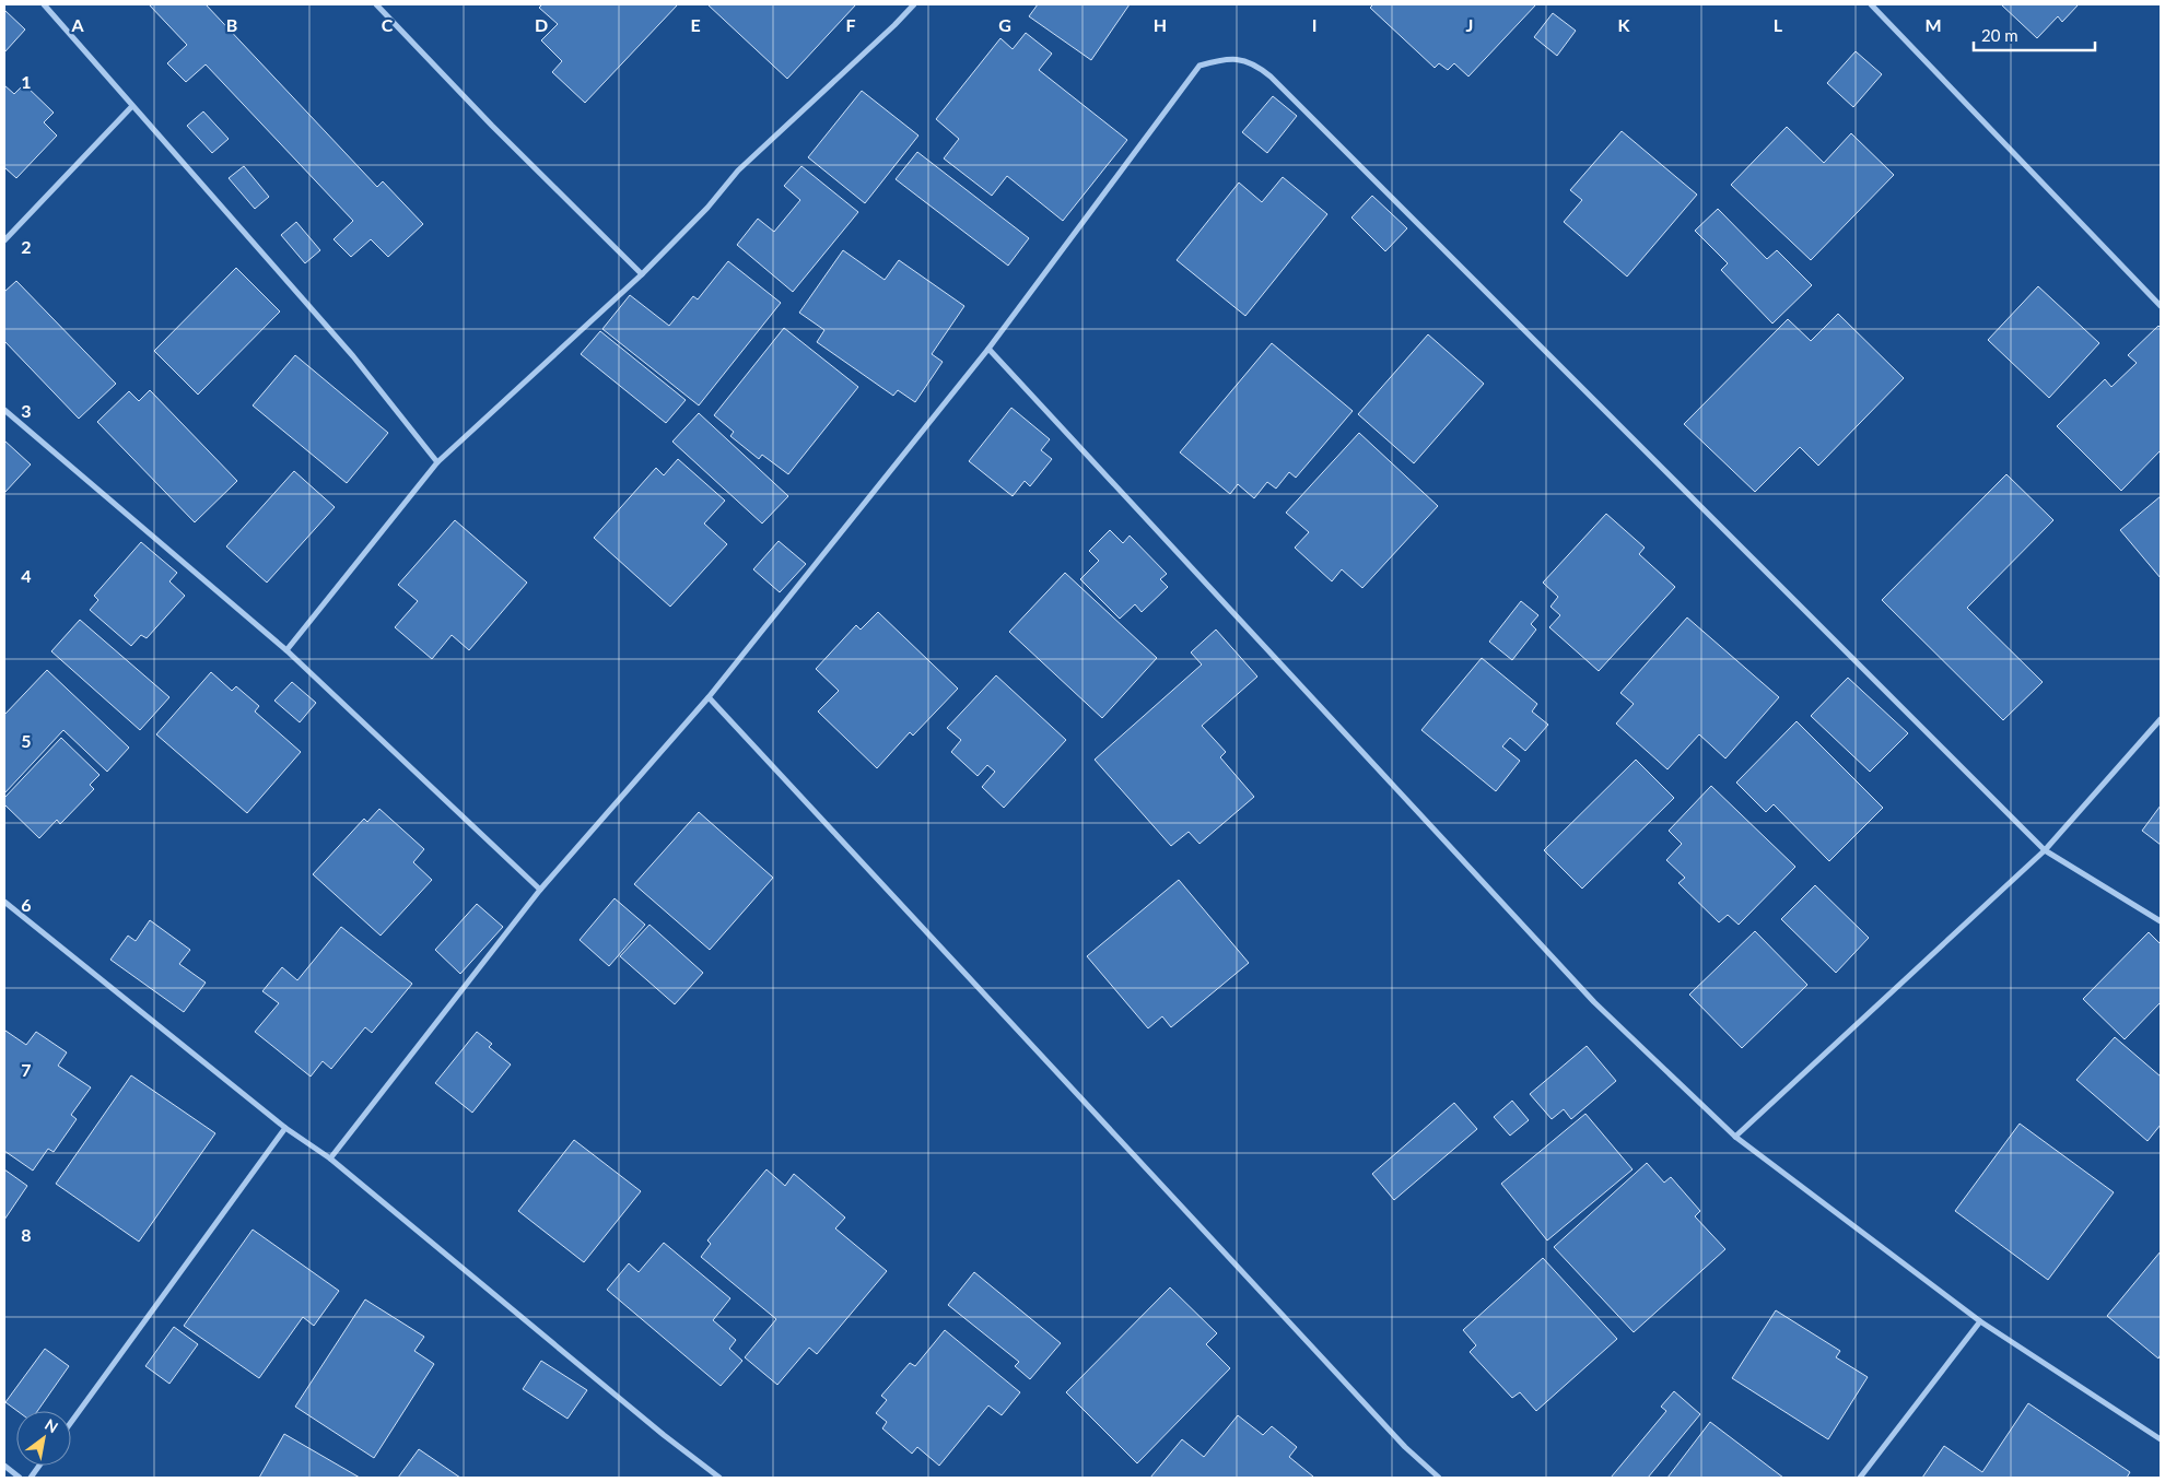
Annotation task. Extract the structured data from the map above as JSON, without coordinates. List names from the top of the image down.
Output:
{
  "scale_bar": "20 m",
  "north": "top right",
  "grid": {
    "columns": [
      "A",
      "B",
      "C",
      "D",
      "E",
      "F",
      "G",
      "H",
      "I",
      "J",
      "K",
      "L",
      "M"
    ],
    "rows": [
      "1",
      "2",
      "3",
      "4",
      "5",
      "6",
      "7",
      "8"
    ]
  }
}
